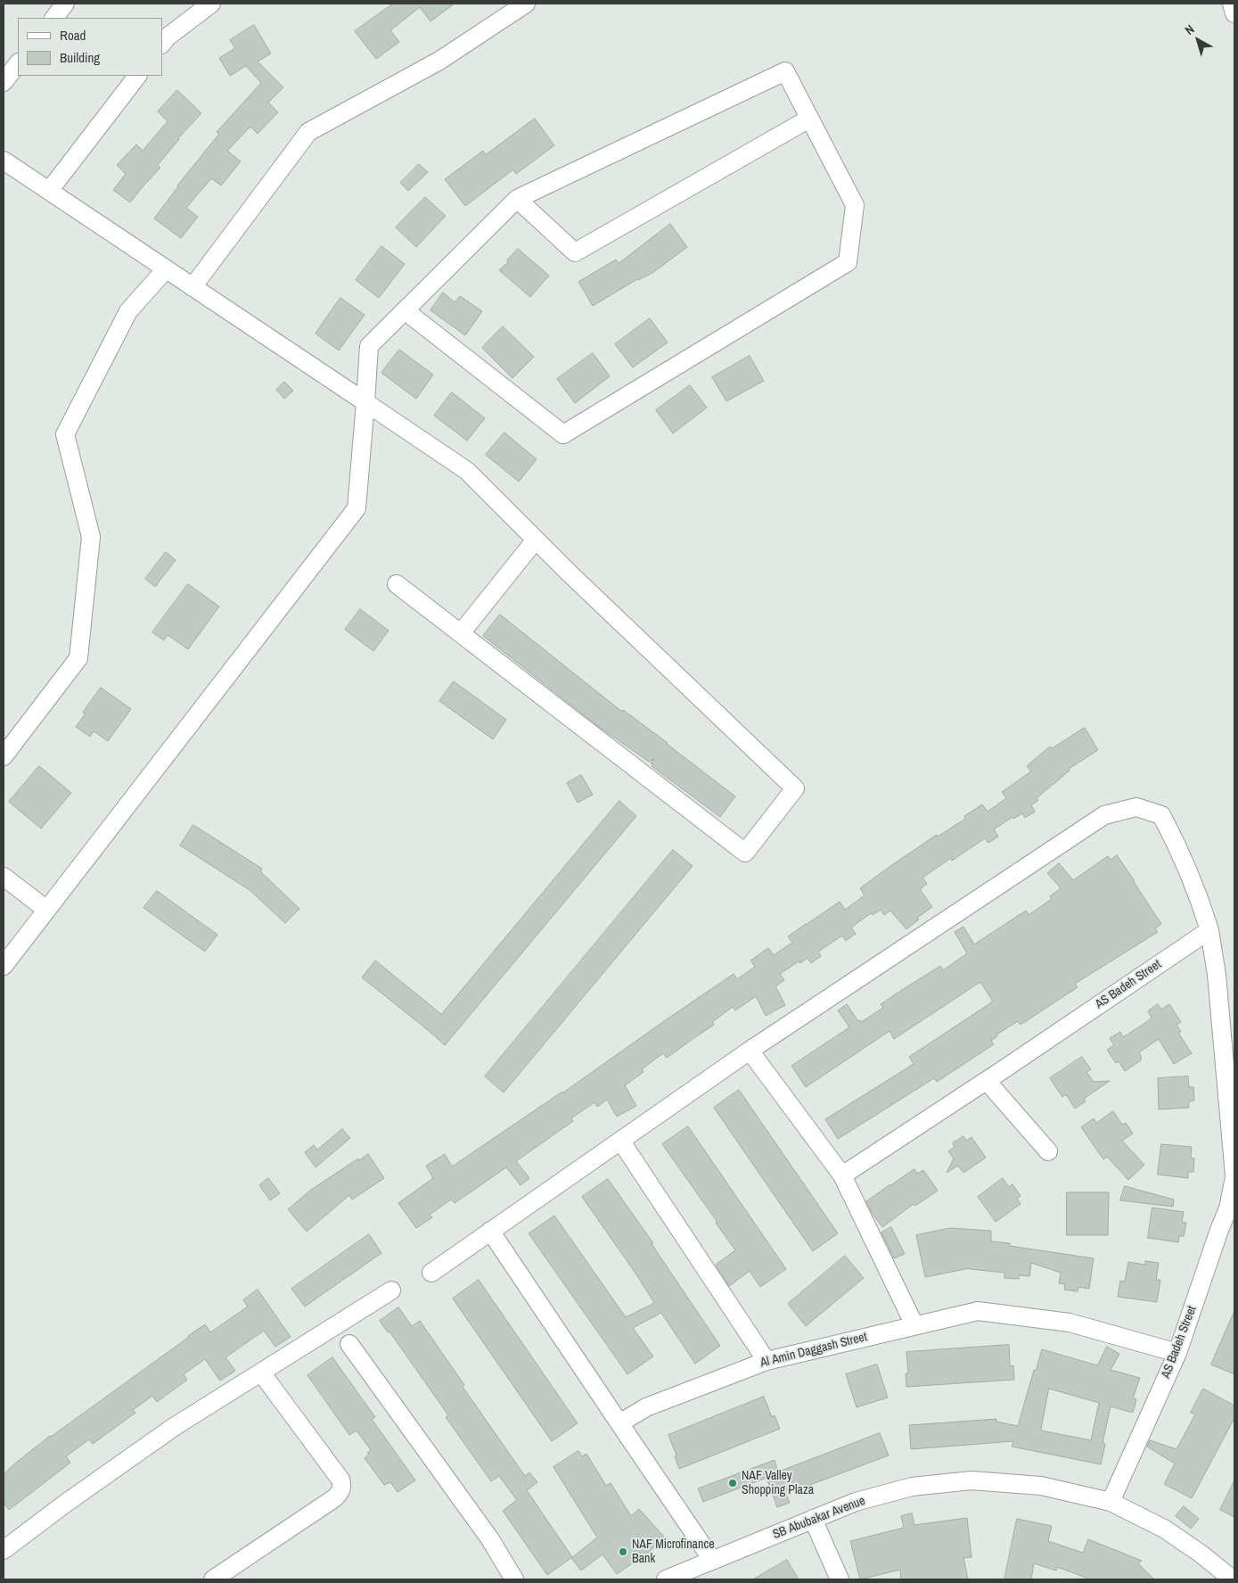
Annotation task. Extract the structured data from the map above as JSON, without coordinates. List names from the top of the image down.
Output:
{
  "streets": {
    "street": ["AS Badeh Street", "Al Amin Daggash Street", "SB Abubakar Avenue"]
  },
  "crossings": [
    ["AS Badeh Street", "Al Amin Daggash Street"],
    ["AS Badeh Street", "SB Abubakar Avenue"]
  ],
  "places": ["NAF Valley Shopping Plaza", "NAF Microfinance Bank"],
  "legend": ["Road", "Building"],
  "north": "top left"
}
